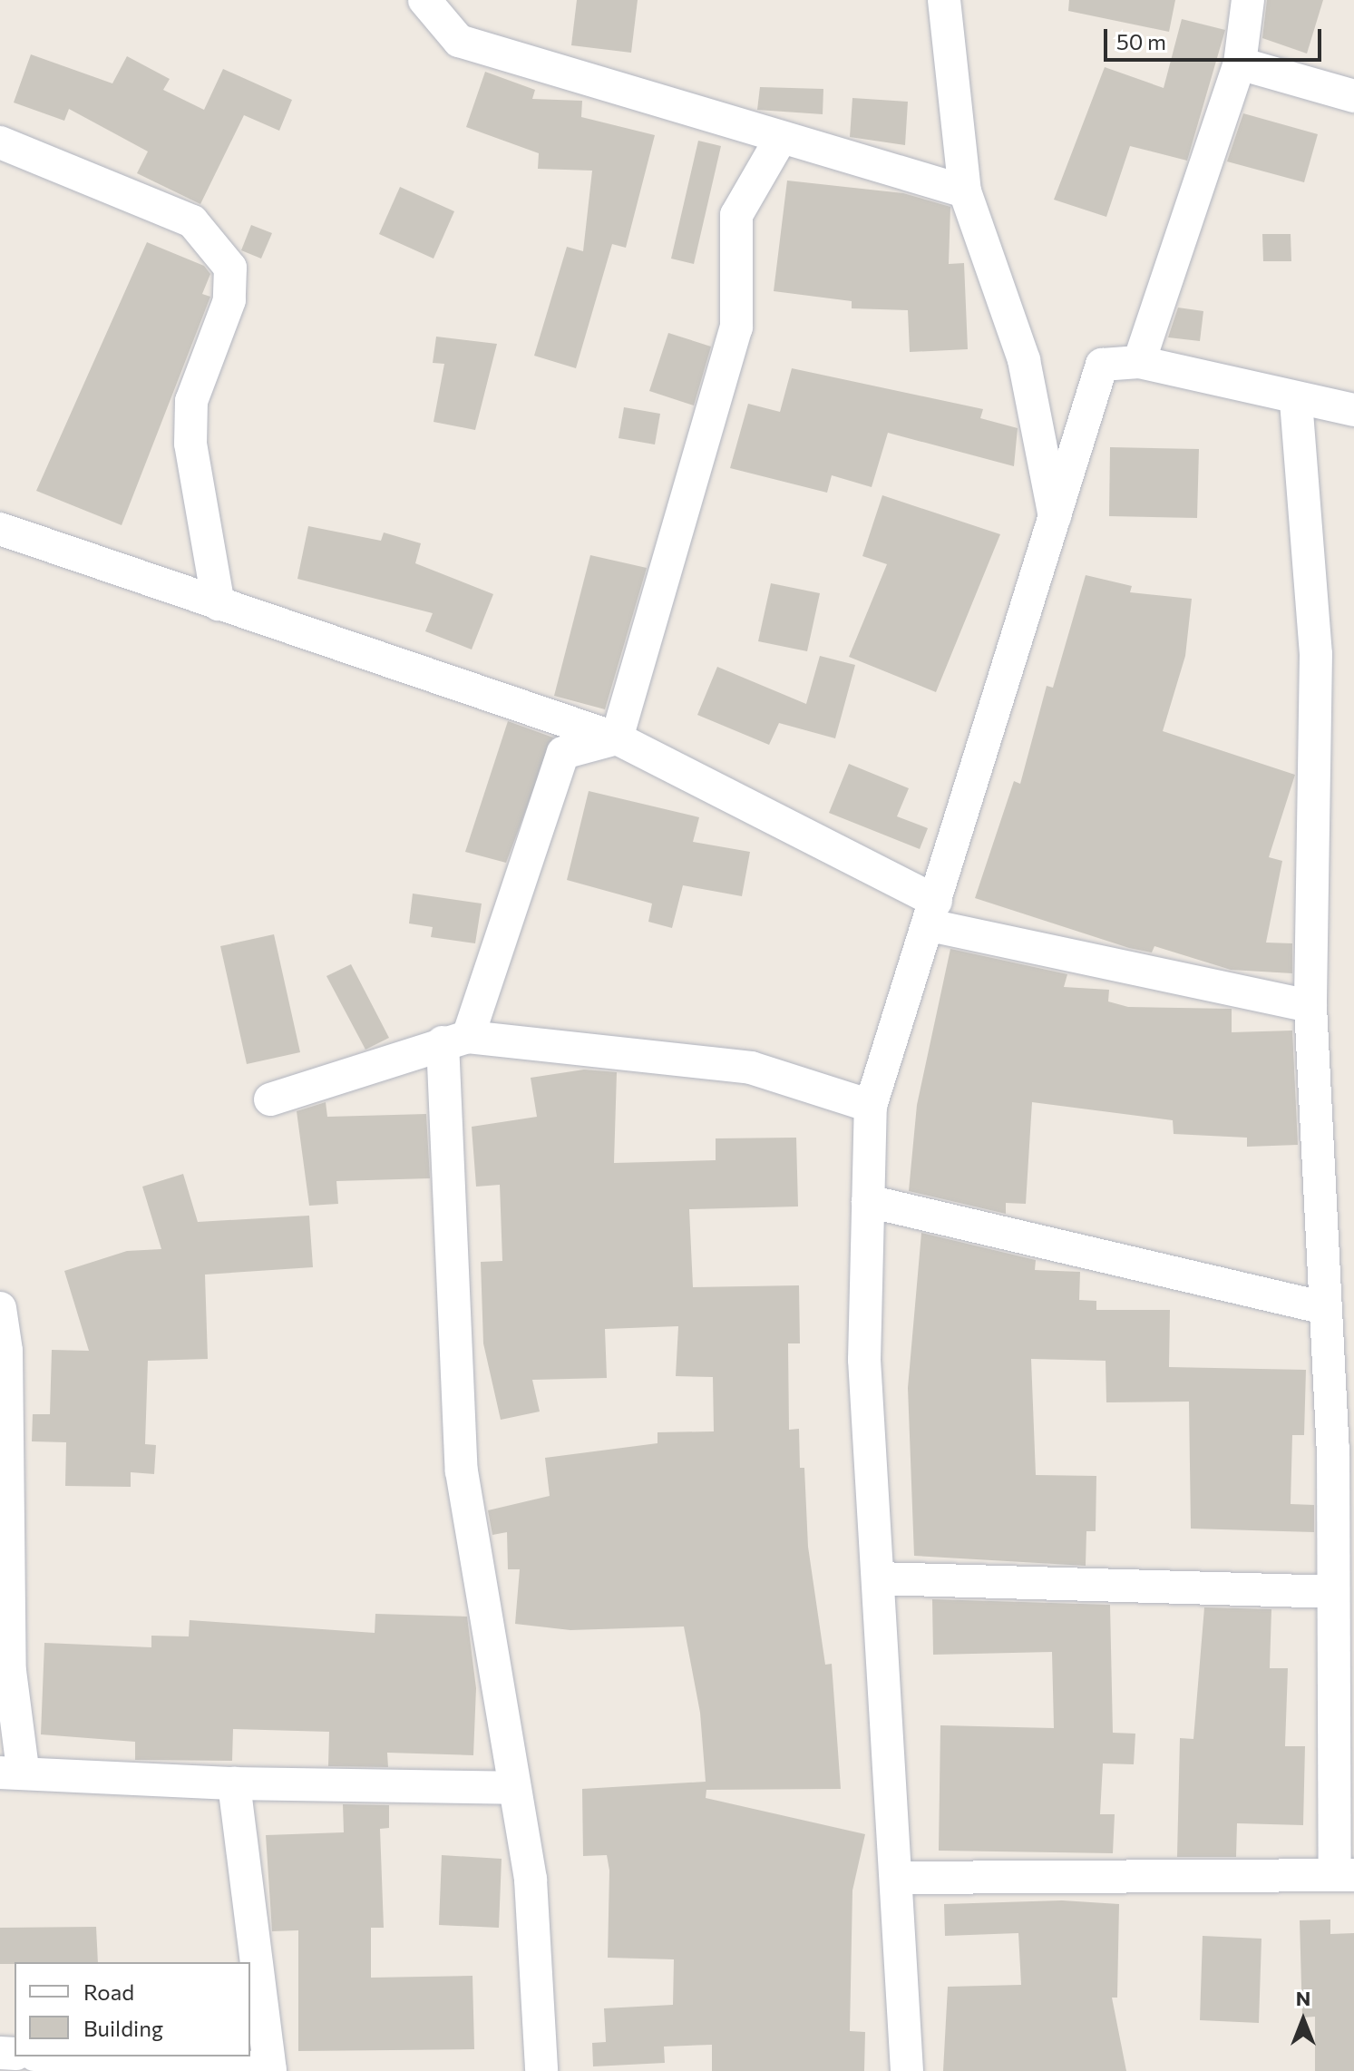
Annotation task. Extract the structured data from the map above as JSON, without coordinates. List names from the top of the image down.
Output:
{
  "legend": ["Road", "Building"],
  "scale_bar": "50 m",
  "north": "top"
}
